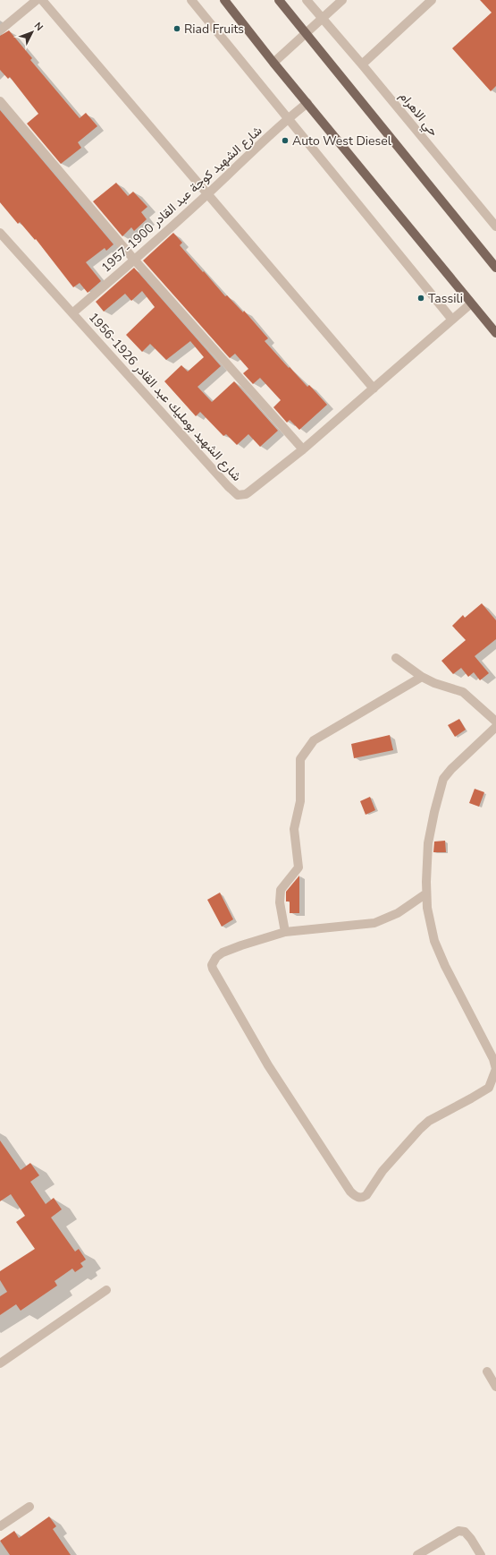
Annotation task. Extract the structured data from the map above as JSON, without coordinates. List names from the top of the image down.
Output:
{
  "streets": {
    "street": ["حي الاهرام", "شارع الشهيد كوجة عبد القادر 1900-1957", "شارع الشهيد بومليك عبد القادر 1926-1956"]
  },
  "crossings": [
    ["شارع الشهيد كوجة عبد القادر 1900-1957", "شارع الشهيد بومليك عبد القادر 1926-1956"]
  ],
  "places": ["Riad Fruits", "Auto West Diesel", "Tassili"],
  "north": "top right"
}
